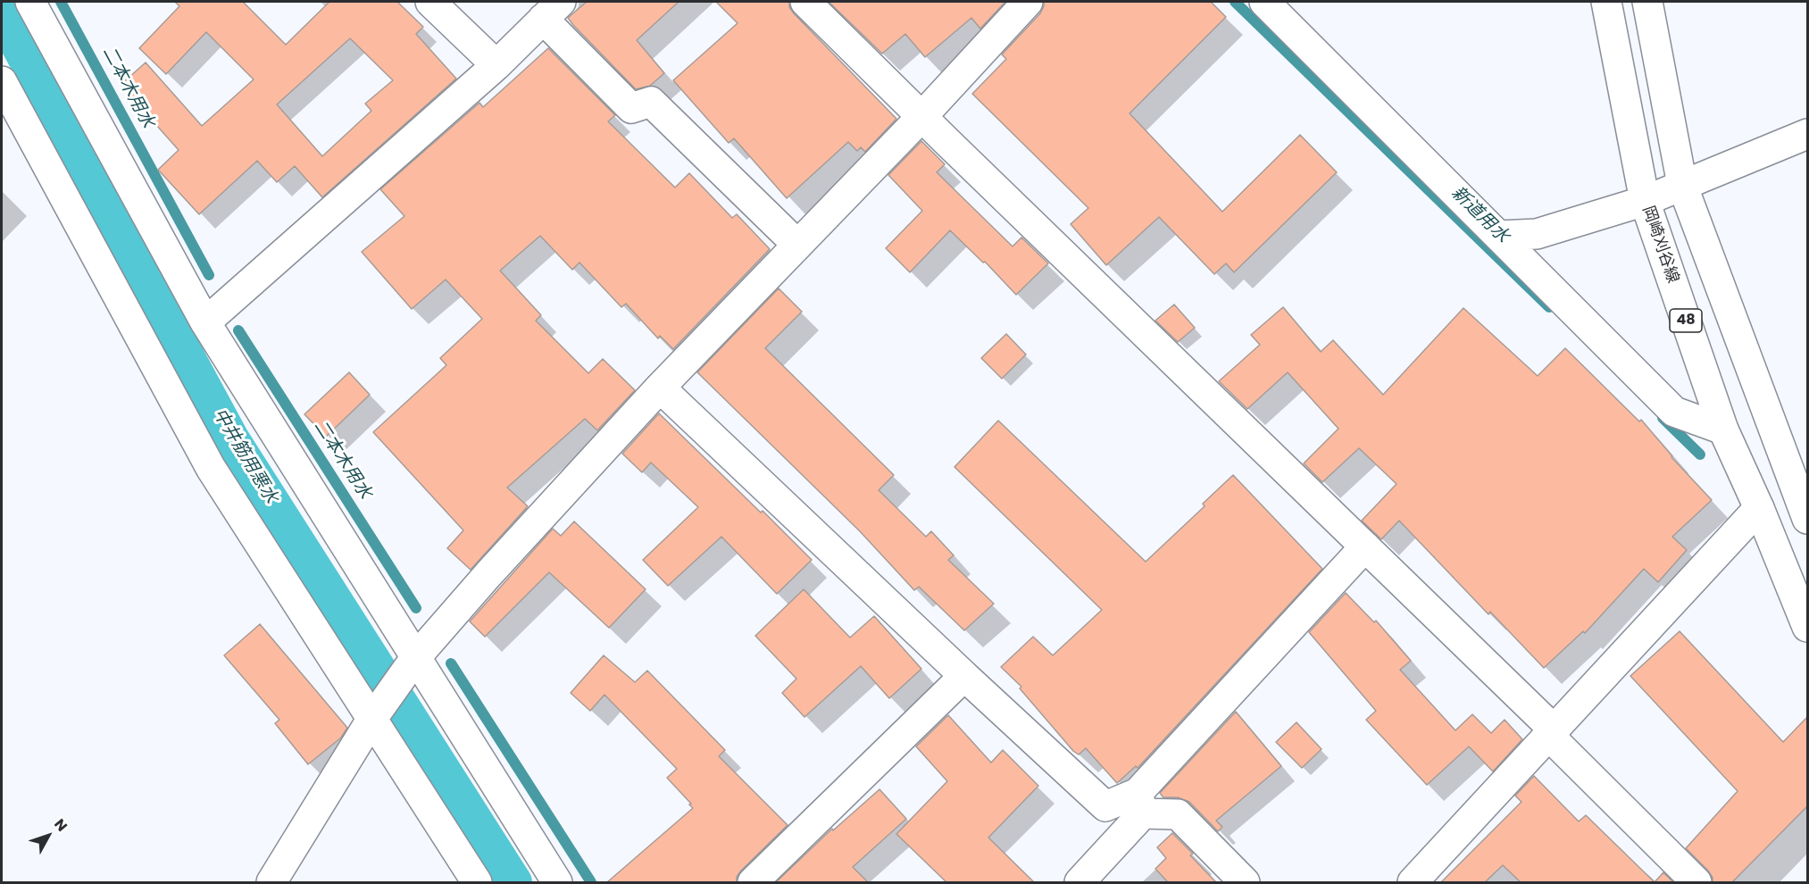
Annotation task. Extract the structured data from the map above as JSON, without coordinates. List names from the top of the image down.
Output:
{
  "streets": {
    "street": ["岡崎刈谷線", "48"]
  },
  "water": ["二本木用水", "新道用水", "中井筋用悪水"],
  "north": "top right"
}
